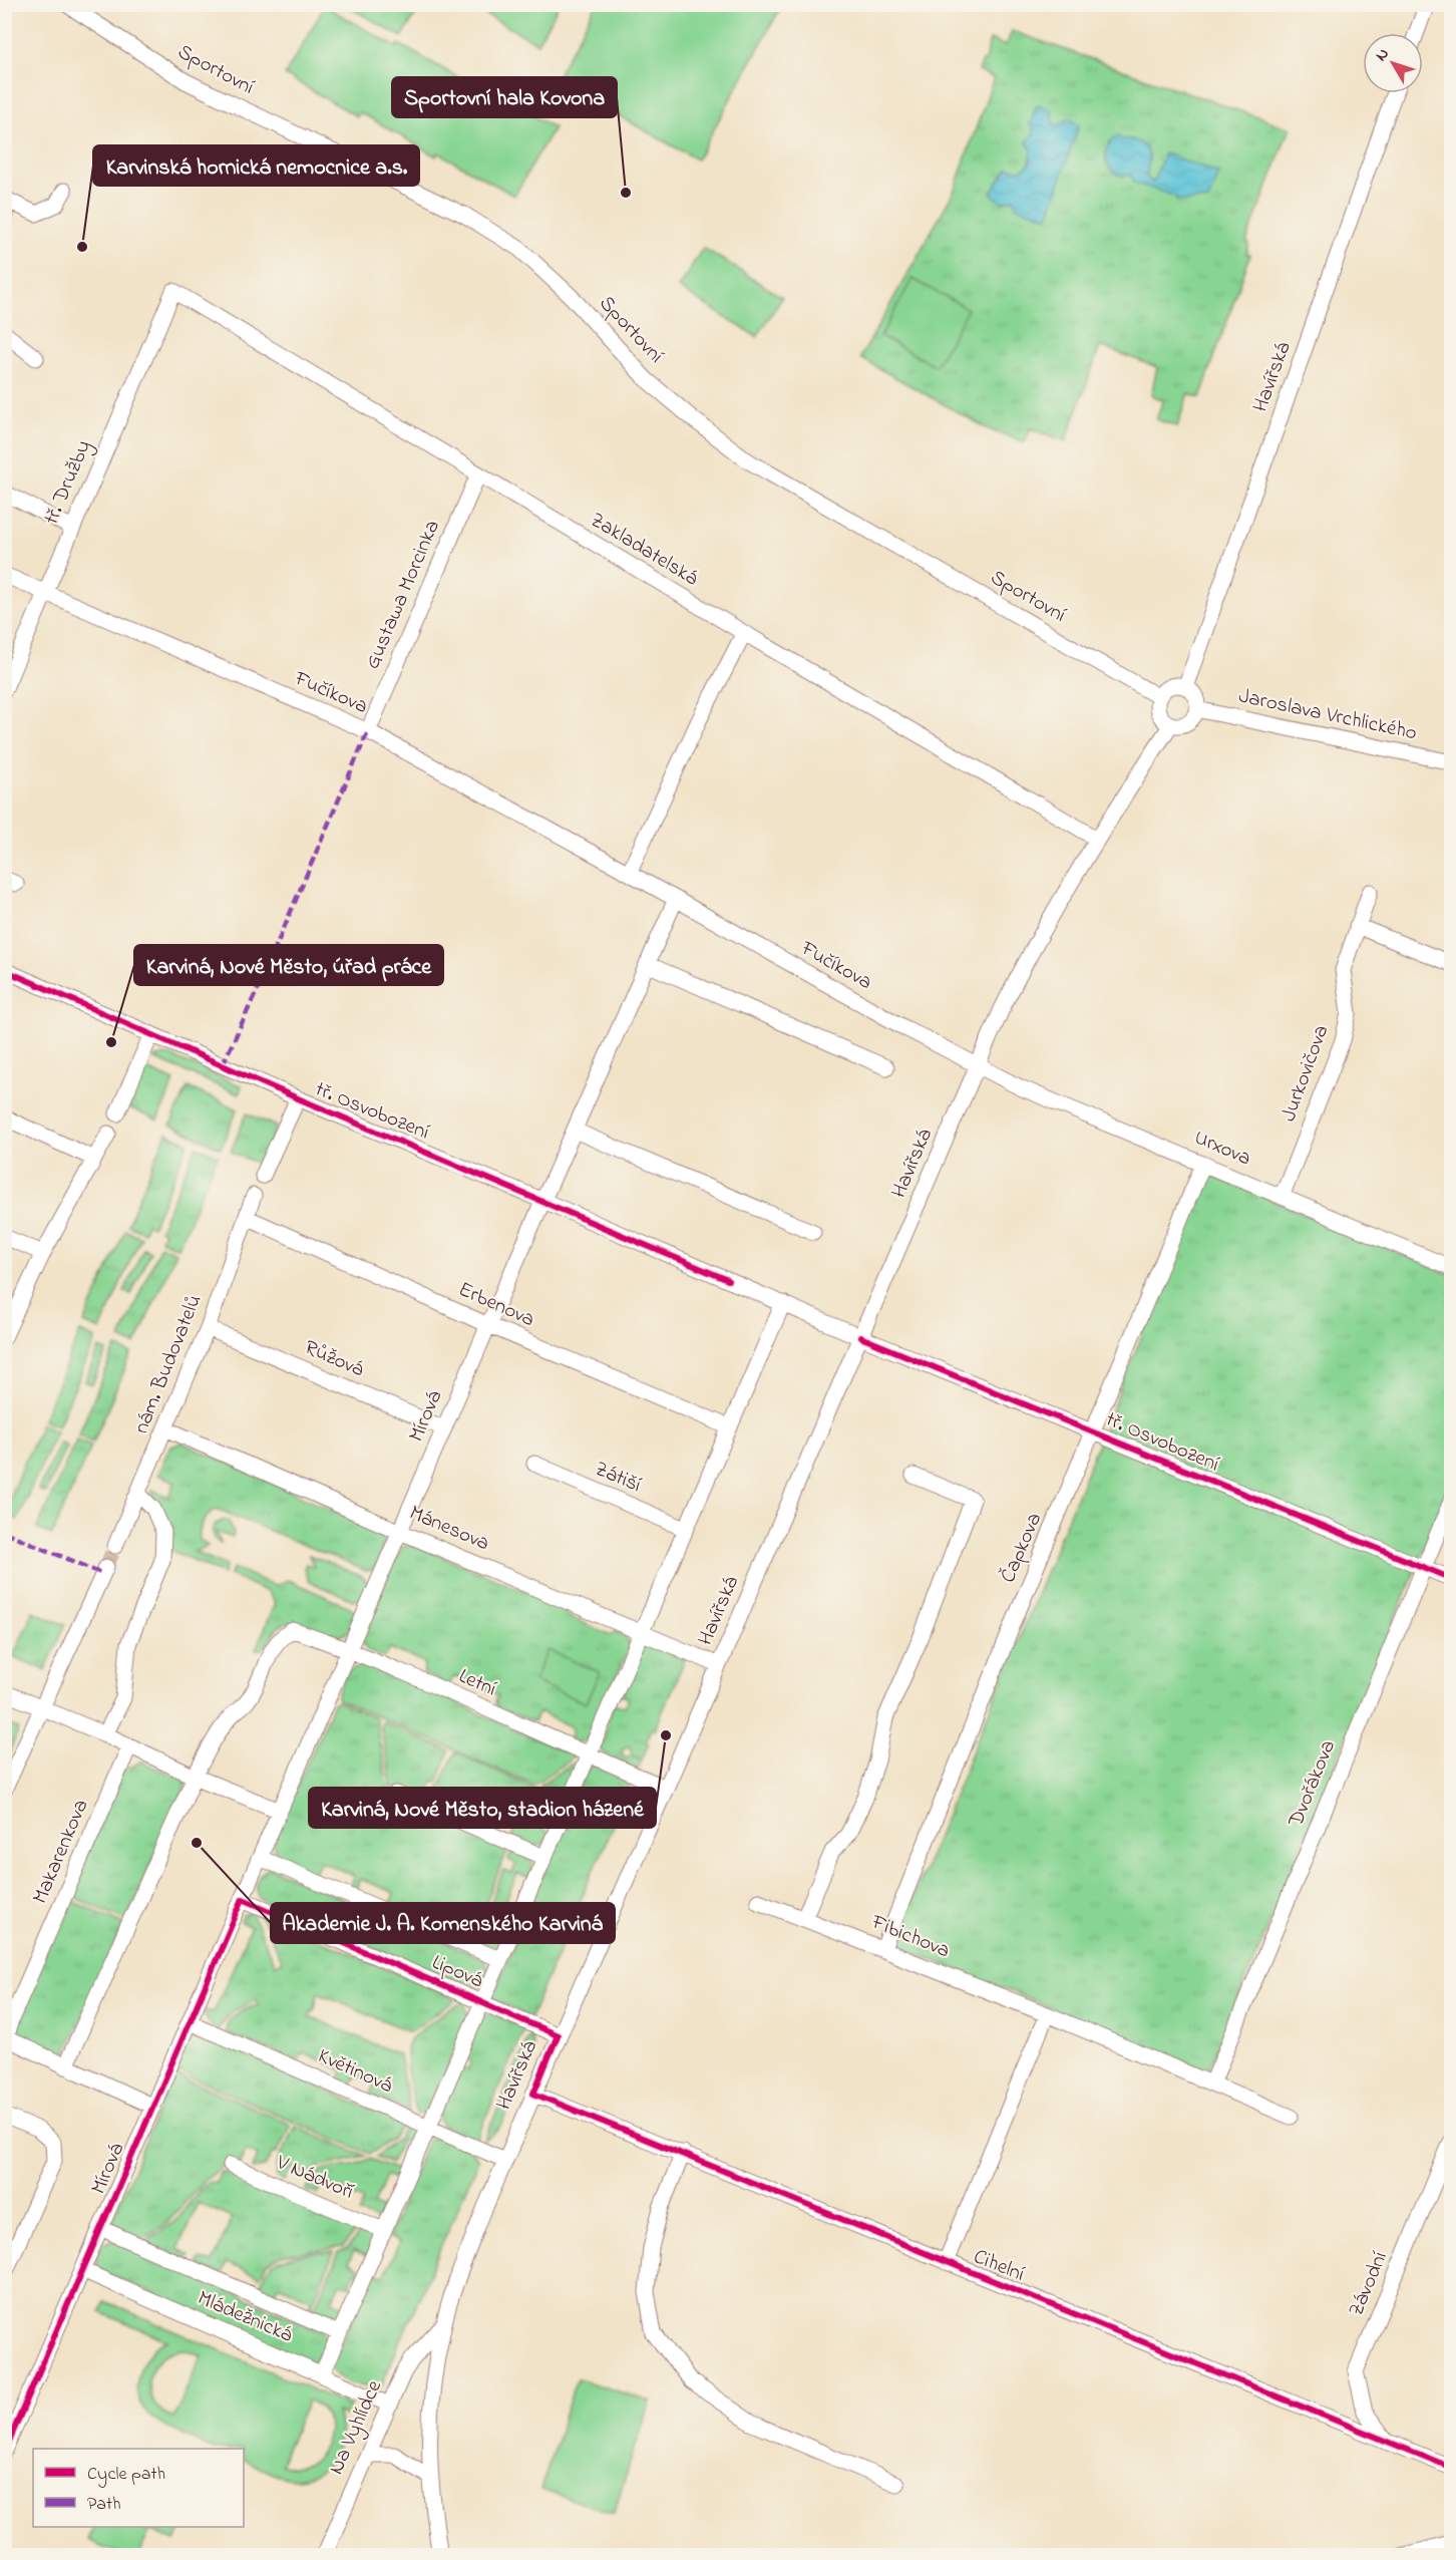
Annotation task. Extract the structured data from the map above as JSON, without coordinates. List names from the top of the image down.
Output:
{
  "streets": {
    "street": [
      "Sportovní",
      "Havířská",
      "tř. Družby",
      "Zakladatelská",
      "Gustawa Morcinka",
      "Fučíkova",
      "Jaroslava Vrchlického",
      "Jurkovičova",
      "tř. Osvobození",
      "Urxova",
      "Erbenova",
      "Růžová",
      "nám. Budovatelů",
      "Mírová",
      "Zátiší",
      "Mánesova",
      "Čapkova",
      "Letní",
      "Dvořákova",
      "Makarenkova",
      "Fibichova",
      "Lipová",
      "Květinová",
      "V Nádvoří",
      "Cihelní",
      "Závodní",
      "Mládežnická",
      "Na Vyhlídce"
    ]
  },
  "crossings": [
    ["Sportovní", "Havířská"],
    ["Sportovní", "Jaroslava Vrchlického"],
    ["Havířská", "Zakladatelská"],
    ["Havířská", "Fučíkova"],
    ["Havířská", "Jaroslava Vrchlického"],
    ["Havířská", "tř. Osvobození"],
    ["Havířská", "Urxova"],
    ["Havířská", "Mánesova"],
    ["Havířská", "Letní"],
    ["Havířská", "Lipová"],
    ["Havířská", "Květinová"],
    ["Havířská", "Cihelní"],
    ["Havířská", "Na Vyhlídce"],
    ["tř. Družby", "Zakladatelská"],
    ["tř. Družby", "Fučíkova"],
    ["Zakladatelská", "Gustawa Morcinka"],
    ["Gustawa Morcinka", "Fučíkova"],
    ["Fučíkova", "Urxova"],
    ["Jurkovičova", "Urxova"],
    ["tř. Osvobození", "Mírová"],
    ["tř. Osvobození", "Čapkova"],
    ["tř. Osvobození", "Dvořákova"],
    ["Urxova", "Čapkova"],
    ["Erbenova", "nám. Budovatelů"],
    ["Erbenova", "Mírová"],
    ["Růžová", "nám. Budovatelů"],
    ["Růžová", "Mírová"],
    ["nám. Budovatelů", "Mánesova"],
    ["Mírová", "Mánesova"],
    ["Mírová", "Letní"],
    ["Mírová", "Lipová"],
    ["Mírová", "Květinová"],
    ["Mírová", "Mládežnická"],
    ["Čapkova", "Fibichova"],
    ["Dvořákova", "Fibichova"],
    ["Cihelní", "Závodní"],
    ["Mládežnická", "Na Vyhlídce"]
  ],
  "places": [
    "Sportovní hala Kovona",
    "Karvinská hornická nemocnice a.s.",
    "Karviná, Nové Město, úřad práce",
    "Karviná, Nové Město, stadion házené",
    "Akademie J. A. Komenského Karviná"
  ],
  "legend": ["Cycle path", "Path"],
  "north": "top left"
}
